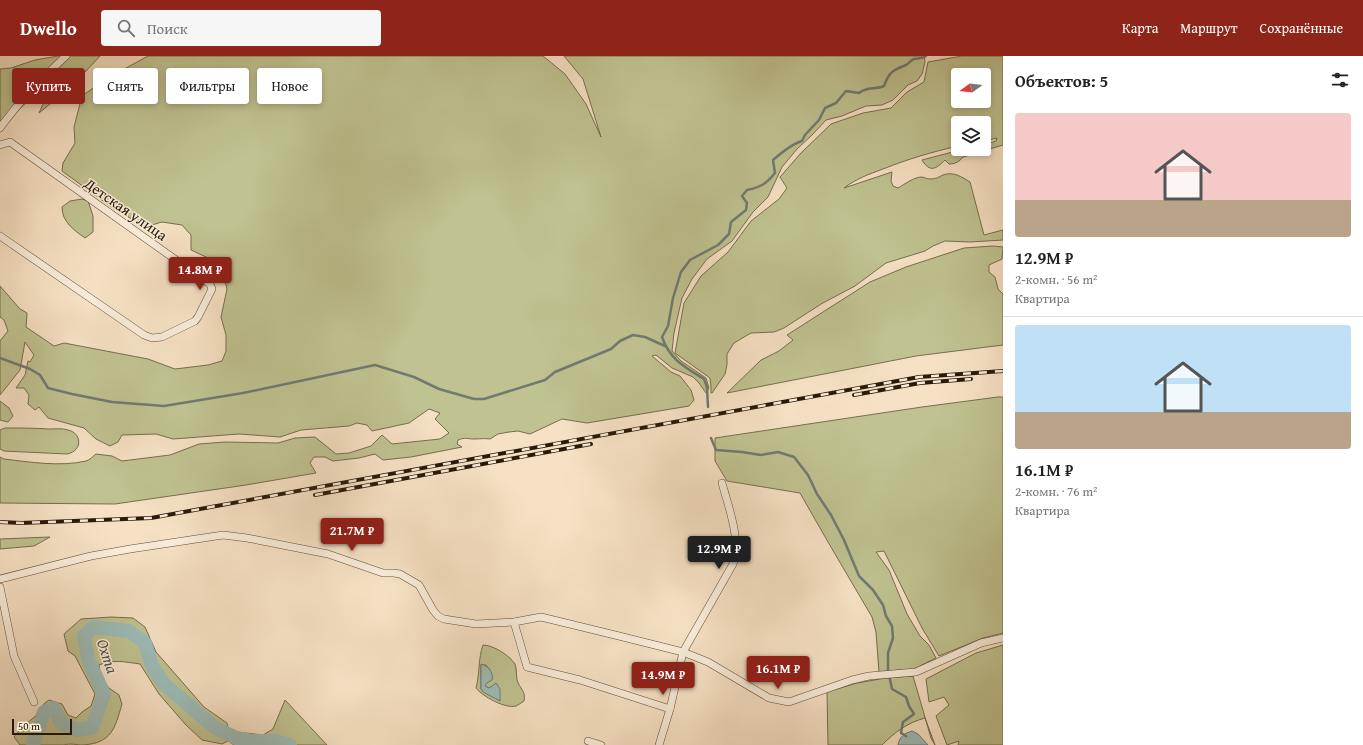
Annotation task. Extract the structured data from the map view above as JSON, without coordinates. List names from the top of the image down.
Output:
{
  "streets": {
    "street": ["Детская улица"]
  },
  "water": ["Охта"],
  "scale_bar": "50 m",
  "north": "left",
  "page": {
    "header": "Dwello",
    "search": "Поиск",
    "nav": ["Карта", "Маршрут", "Сохранённые"],
    "heading": "Объектов: 5",
    "chip": [
      "Купить",
      "Снять",
      "Фильтры",
      "Новое"
    ],
    "list": [
      {
        "name": "12.9M ₽",
        "note": "2-комн. · 56 m² · Квартира"
      },
      {
        "name": "16.1M ₽",
        "note": "2-комн. · 76 m² · Квартира"
      }
    ],
    "price": [
      "14.8M ₽",
      "21.7M ₽",
      "12.9M ₽",
      "16.1M ₽",
      "14.9M ₽"
    ],
    "scale": "50 m"
  }
}
